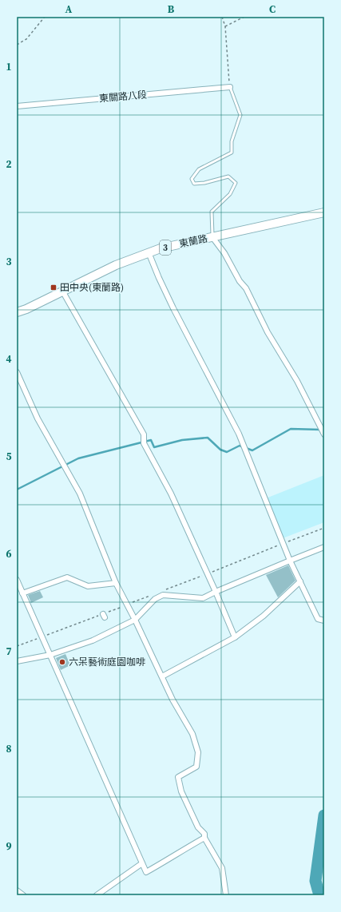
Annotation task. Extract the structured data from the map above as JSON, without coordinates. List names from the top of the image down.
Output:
{
  "streets": {
    "main road": ["東蘭路", "3"],
    "street": ["東關路八段"]
  },
  "places": {
    "transit": ["田中央(東蘭路)"],
    "other": ["六呆藝術庭園咖啡"]
  },
  "grid": {
    "columns": ["A", "B", "C"],
    "rows": [
      "1",
      "2",
      "3",
      "4",
      "5",
      "6",
      "7",
      "8",
      "9"
    ]
  }
}
